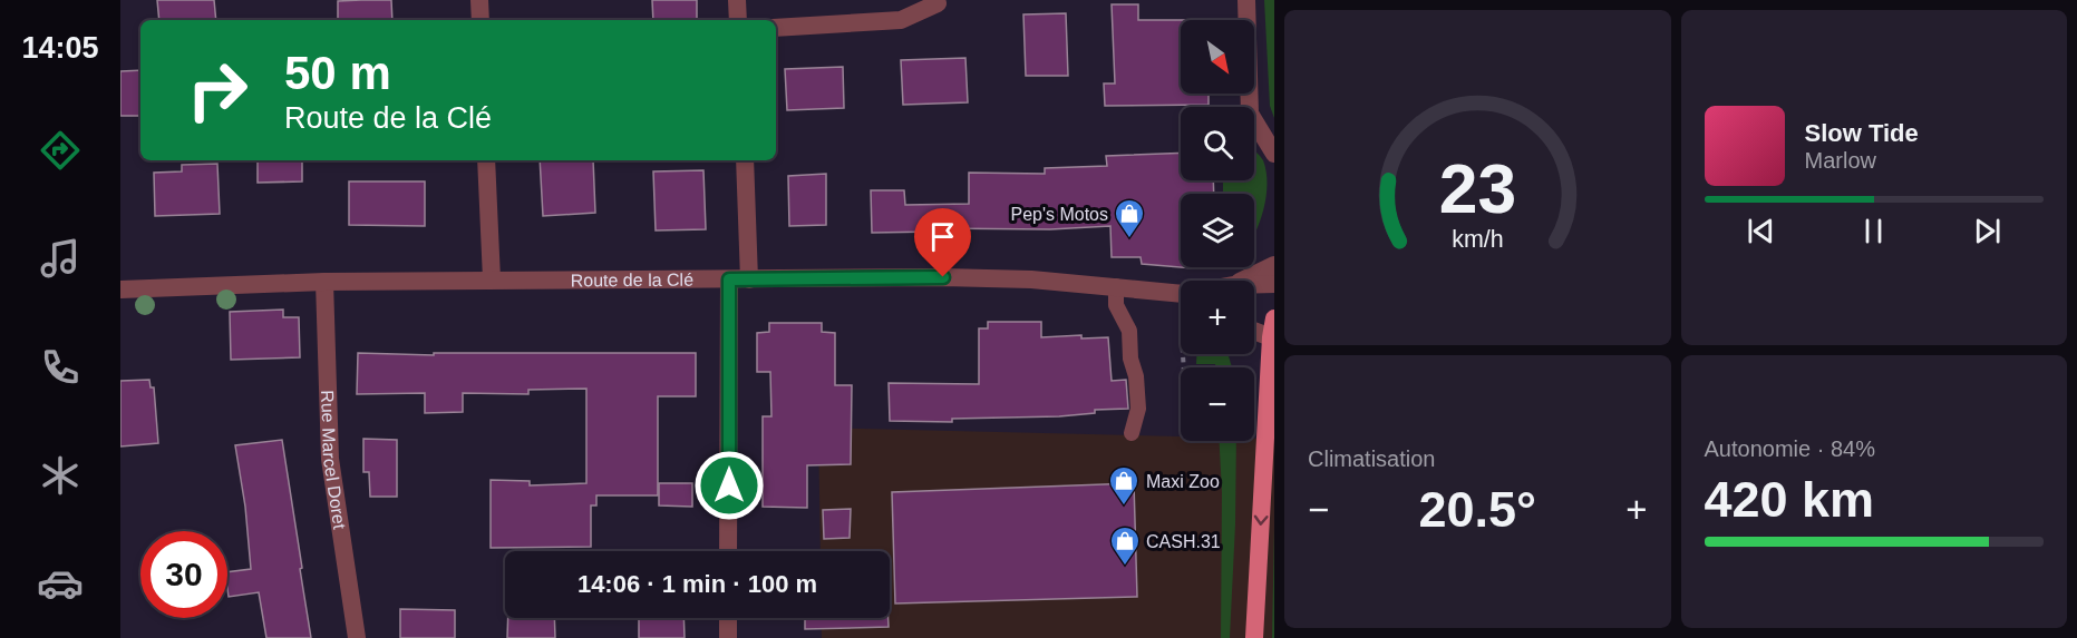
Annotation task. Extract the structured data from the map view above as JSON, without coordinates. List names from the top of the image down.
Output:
{
  "streets": {
    "street": ["Route de la Clé", "Rue Marcel Doret"]
  },
  "crossings": [
    ["Route de la Clé", "Rue Marcel Doret"]
  ],
  "places": {
    "shop": ["Pep's Motos", "Maxi Zoo", "CASH.31"]
  },
  "north": "bottom right",
  "page": {
    "tabs": "14:05",
    "map_buttons": ["+", "−"],
    "turn": ["50 m", "Route de la Clé"],
    "song": ["Slow Tide", "Marlow"],
    "tile": [
      "Climatisation",
      ["Autonomie · 84%", "420 km"]
    ],
    "heat": ["−", "20.5°", "+"],
    "limit": "30",
    "trip": "14:06 · 1 min · 100 m",
    "gauge": ["23", "km/h"]
  }
}
